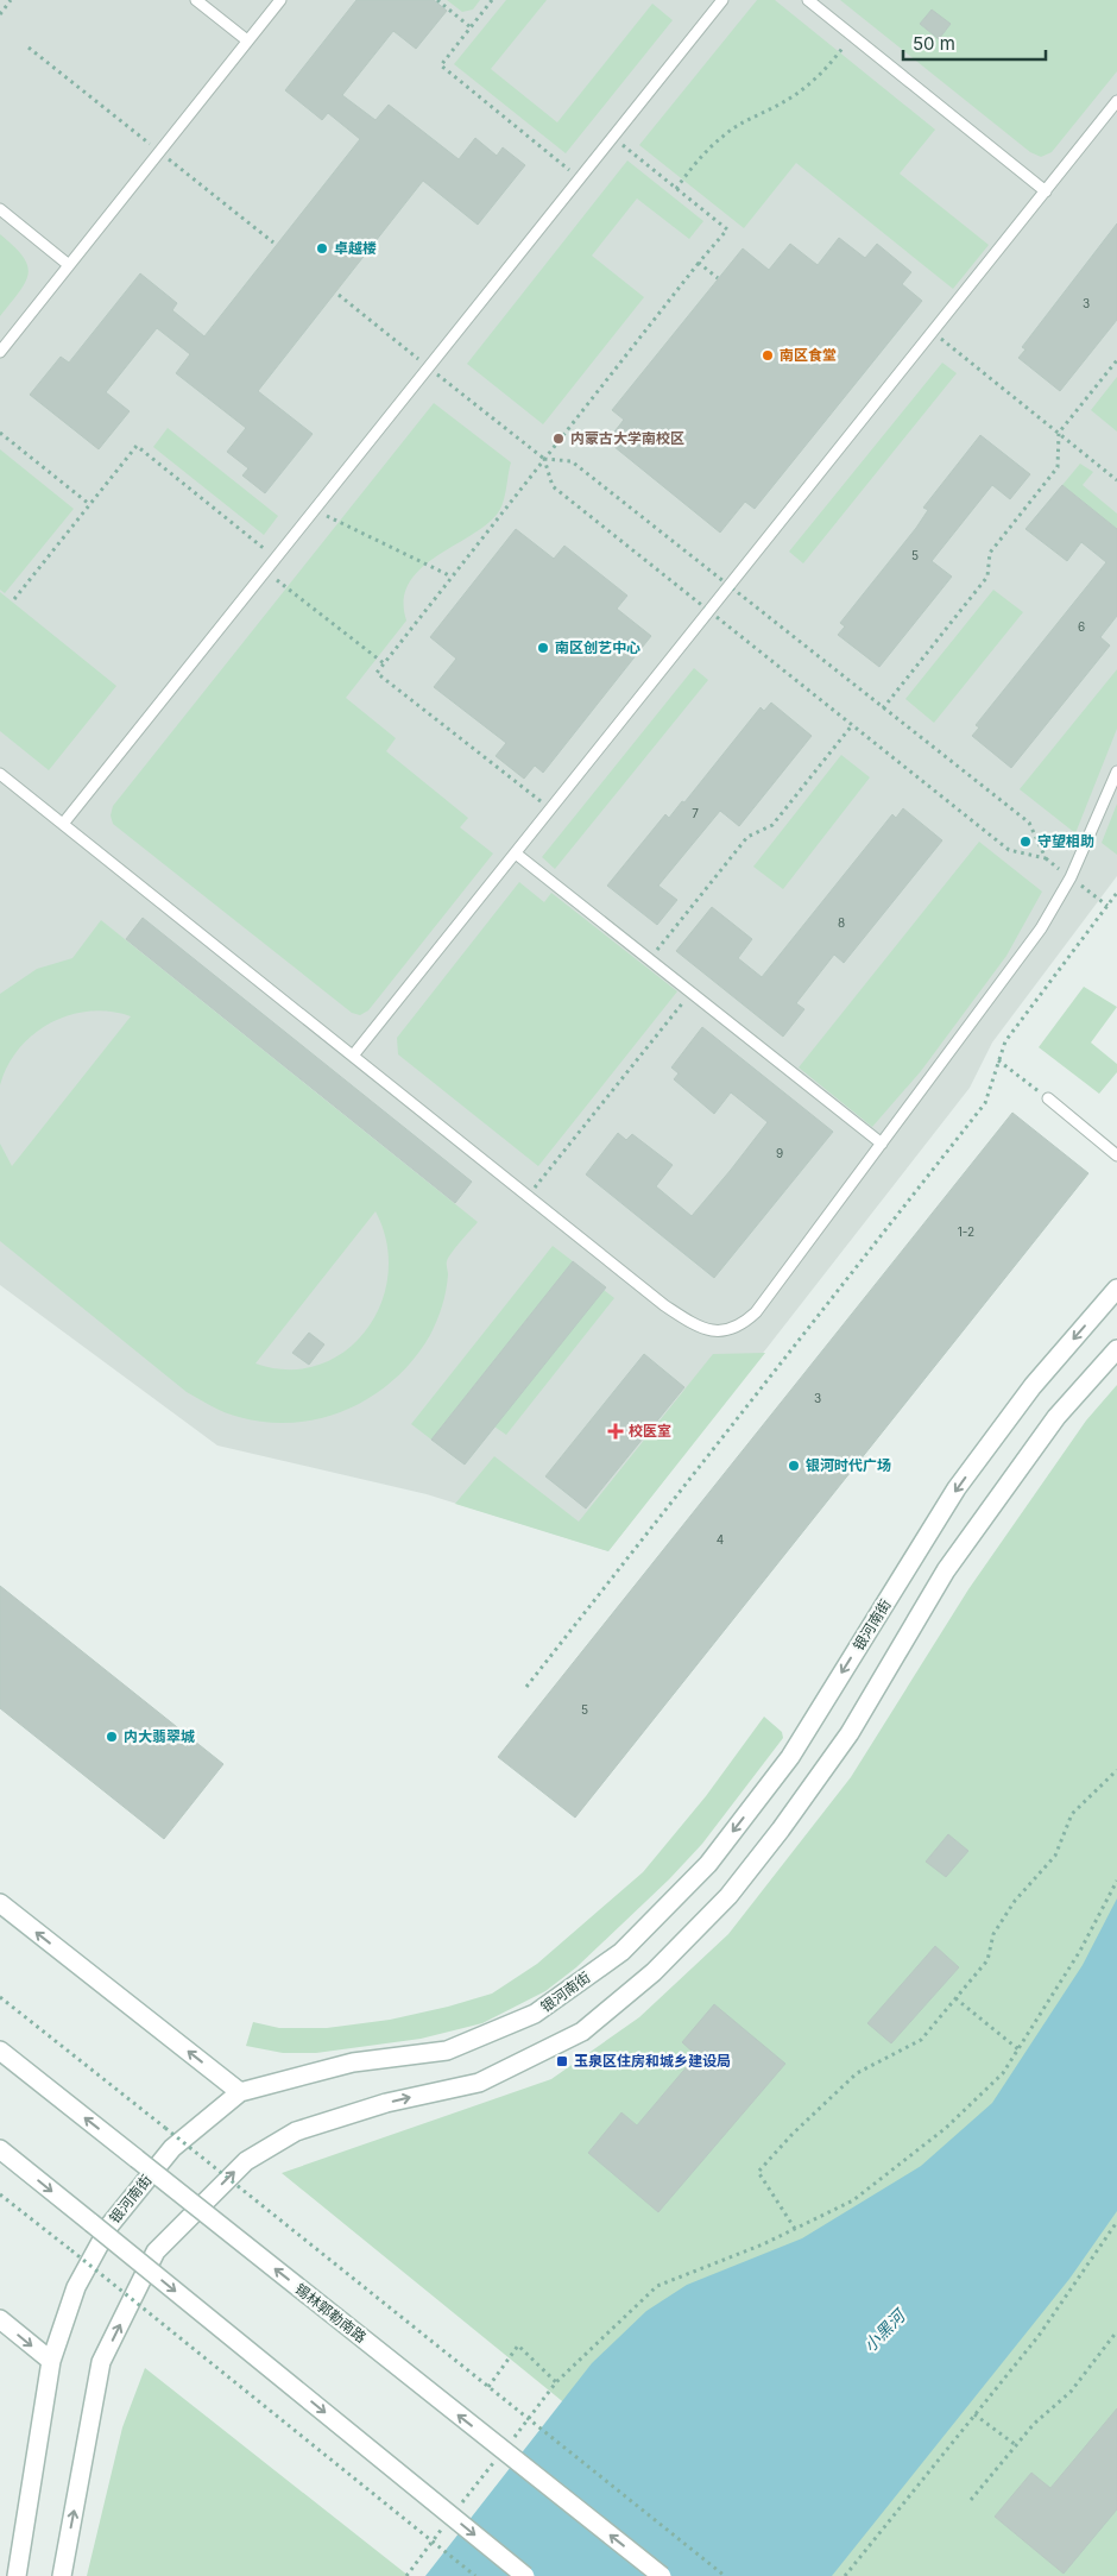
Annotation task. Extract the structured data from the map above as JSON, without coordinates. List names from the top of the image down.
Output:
{
  "streets": {
    "main road": ["银河南街", "锡林郭勒南路"]
  },
  "water": ["小黑河"],
  "places": {
    "other": [
      "卓越楼",
      "南区食堂",
      "内蒙古大学南校区",
      "南区创艺中心",
      "守望相助",
      "银河时代广场",
      "内大翡翠城"
    ],
    "health": ["校医室"],
    "transit": ["玉泉区住房和城乡建设局"]
  },
  "house_numbers": [
    "3",
    "5",
    "6",
    "7",
    "8",
    "9",
    "1-2",
    "3",
    "4",
    "5"
  ],
  "scale_bar": "50 m"
}
